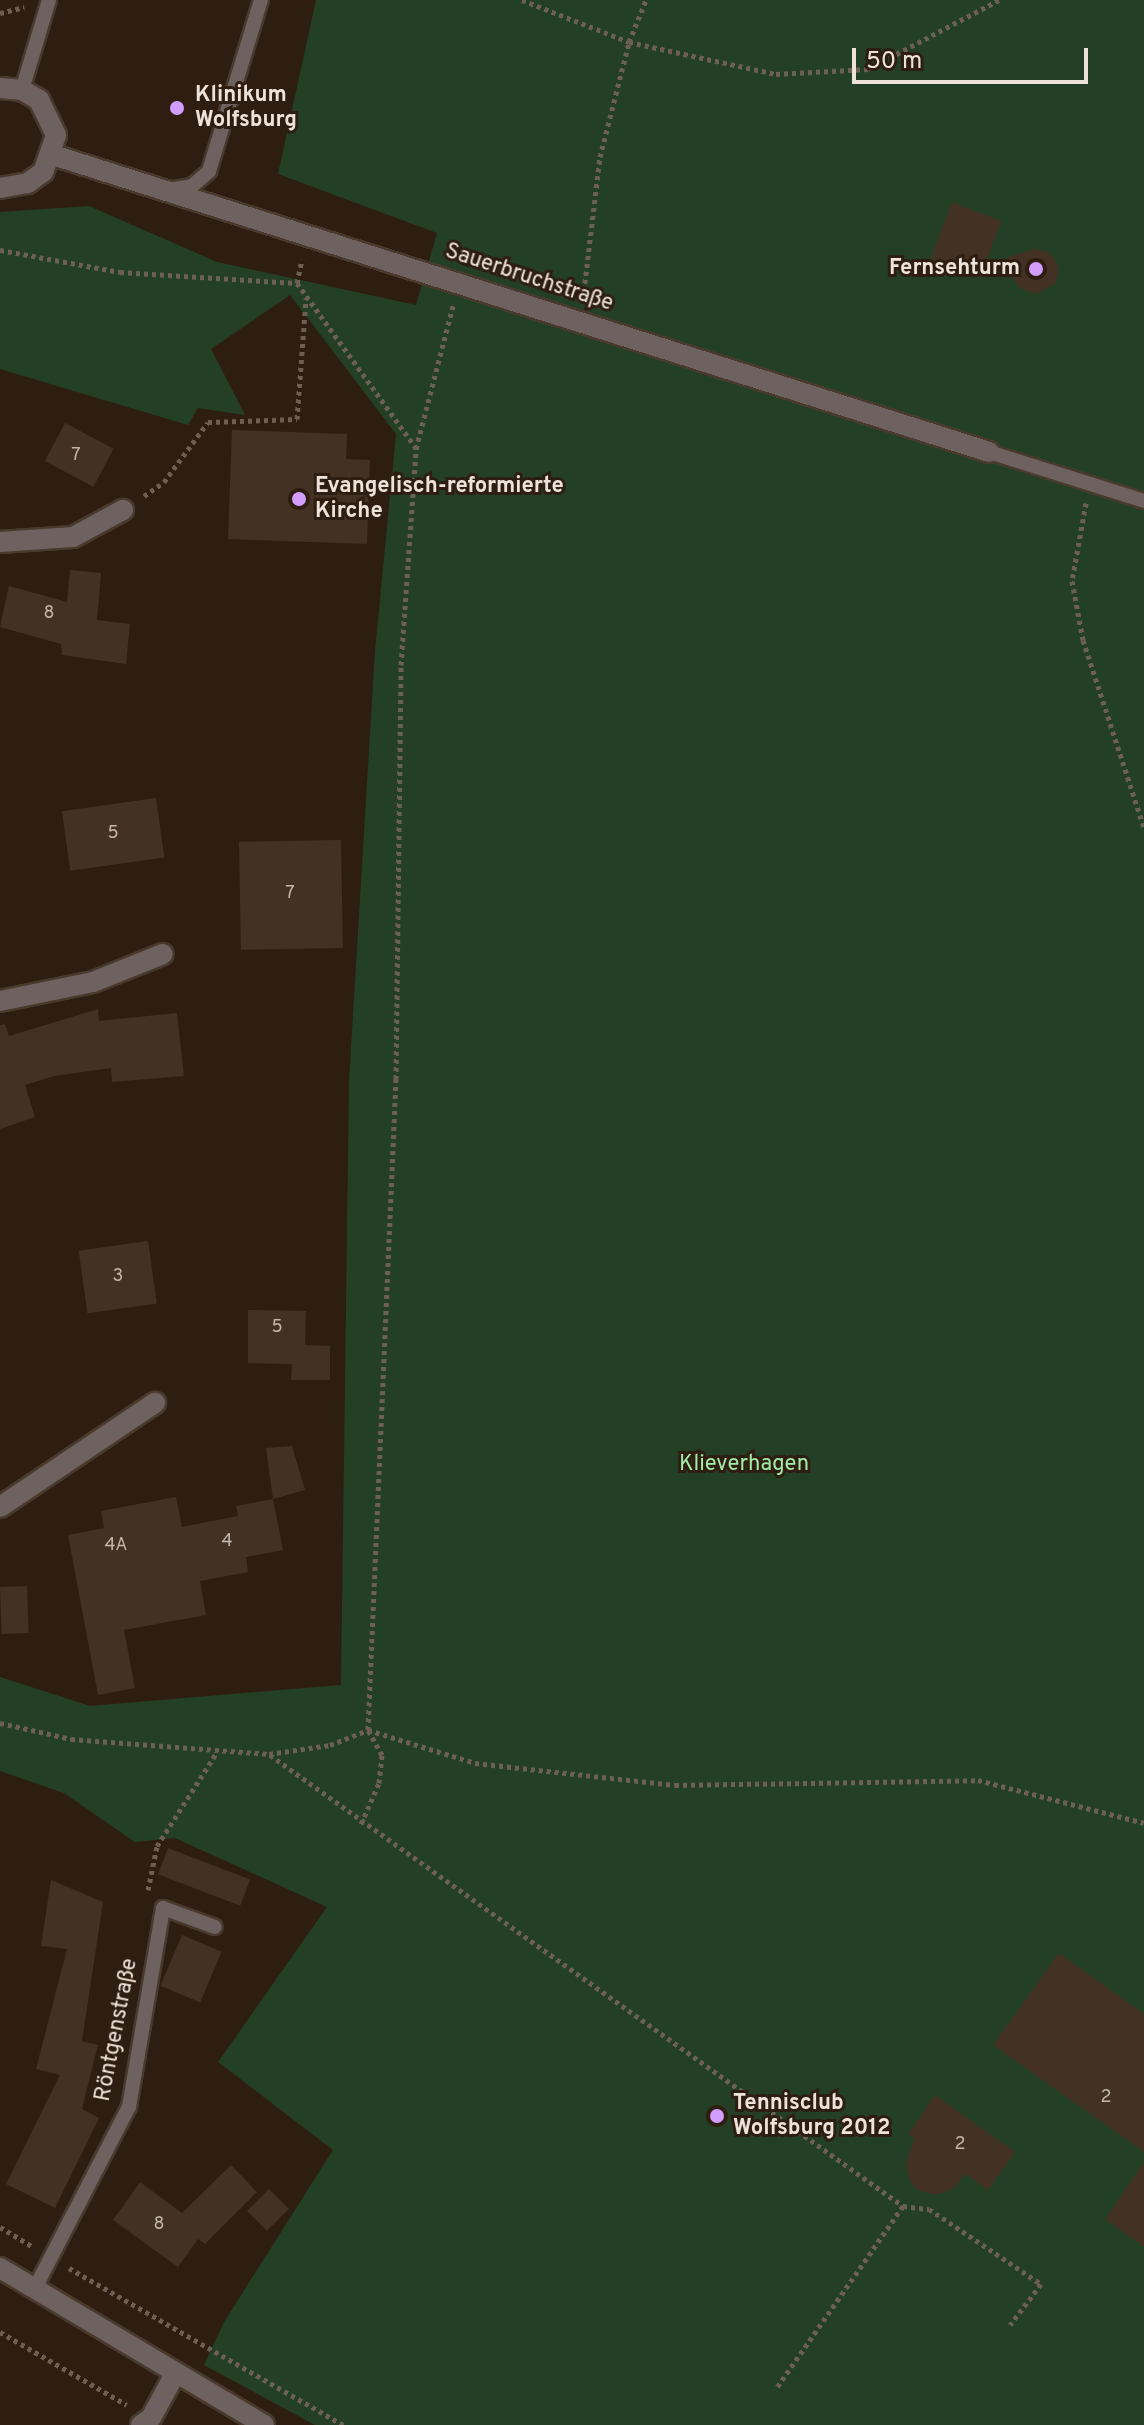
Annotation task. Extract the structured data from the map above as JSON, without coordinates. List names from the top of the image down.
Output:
{
  "streets": {
    "street": ["Sauerbruchstraße"],
    "lane": ["Röntgenstraße"]
  },
  "parks": ["Klieverhagen"],
  "places": [
    "Klinikum Wolfsburg",
    "Fernsehturm",
    "Evangelisch-reformierte Kirche",
    "Tennisclub Wolfsburg 2012"
  ],
  "house_numbers": [
    "7",
    "8",
    "5",
    "7",
    "3",
    "5",
    "4",
    "4A",
    "2",
    "2",
    "8"
  ],
  "scale_bar": "50 m"
}
